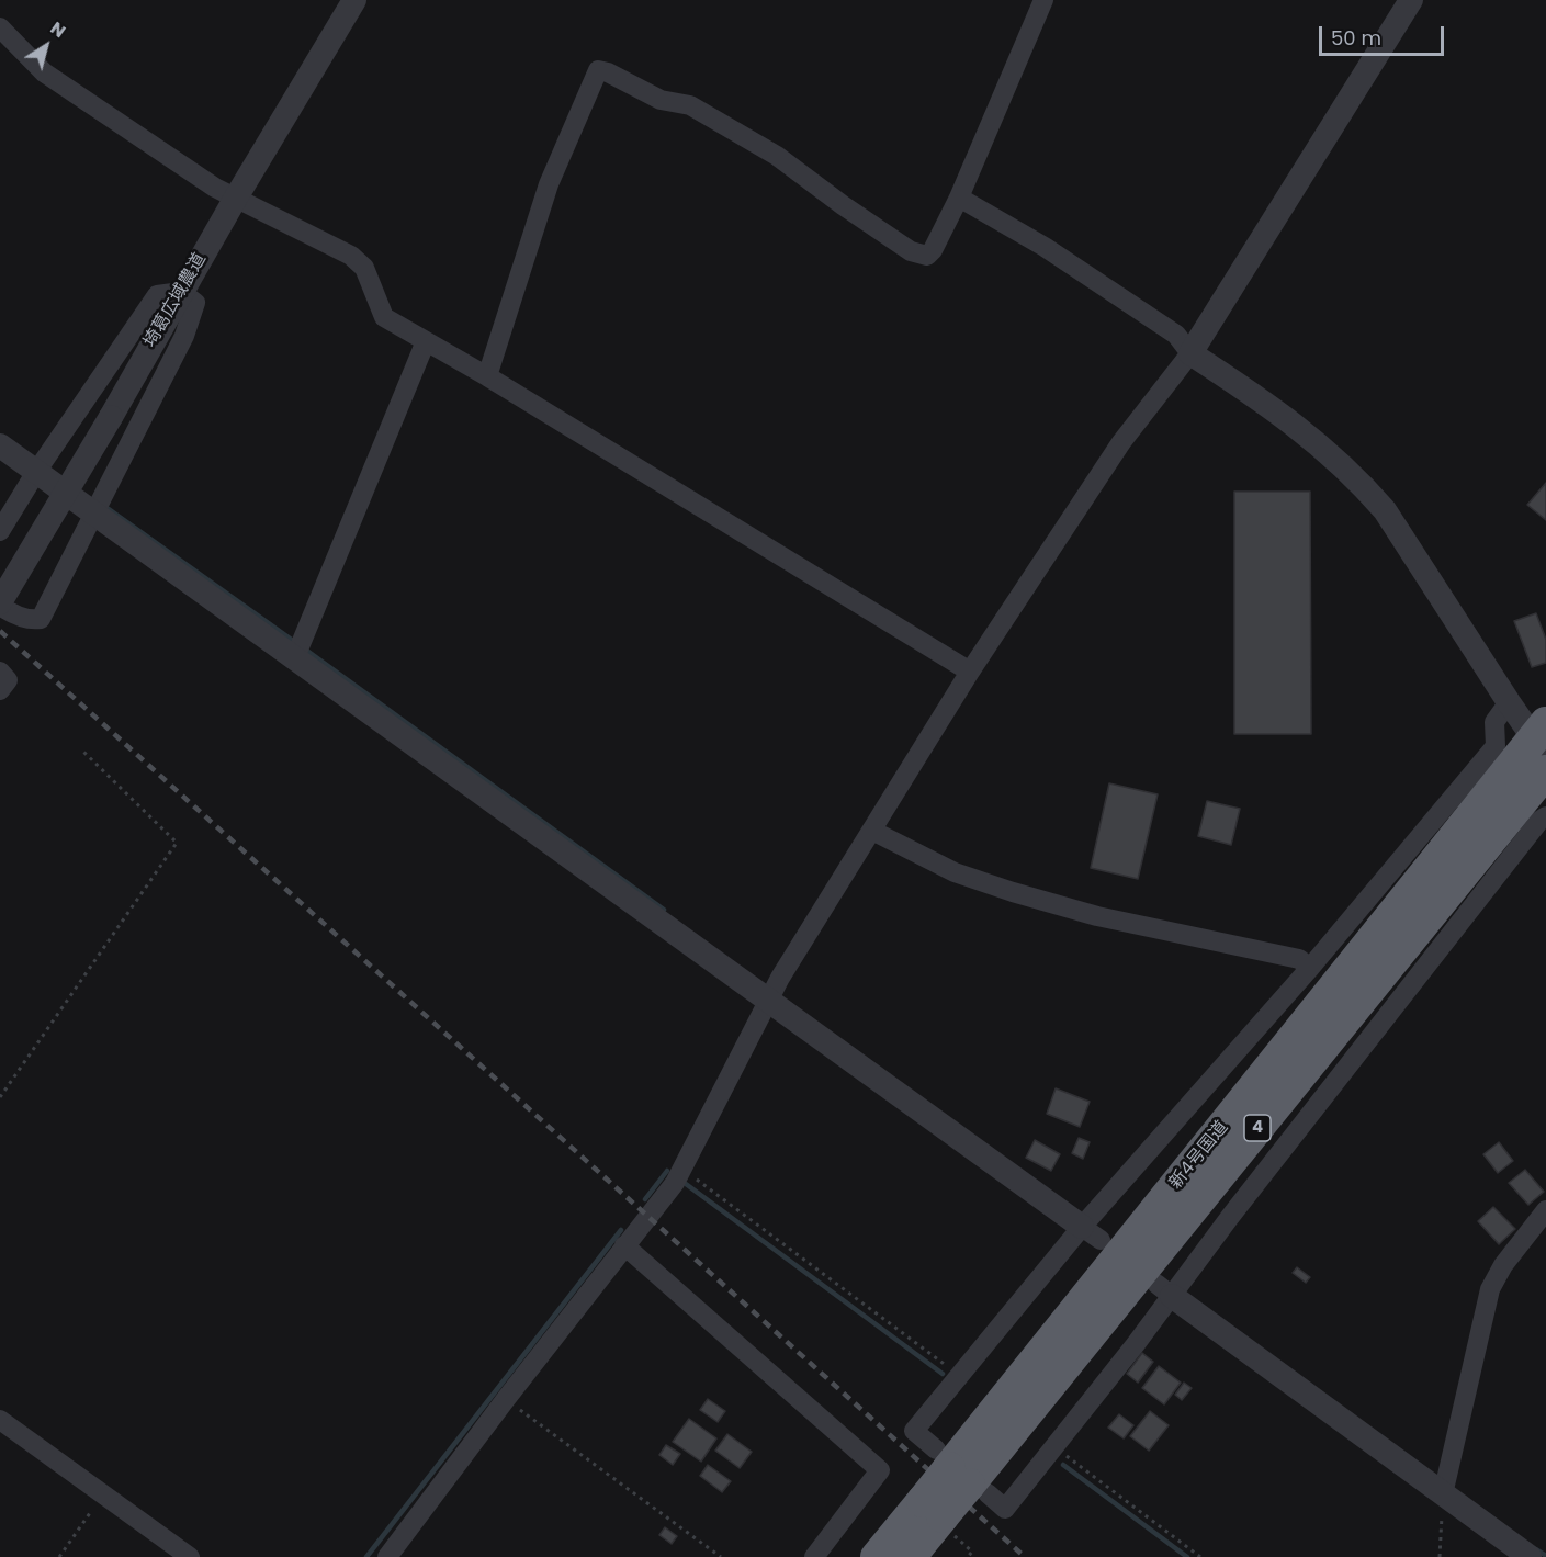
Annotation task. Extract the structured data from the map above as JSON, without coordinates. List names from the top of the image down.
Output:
{
  "streets": {
    "highway": ["4", "新4号国道"],
    "street": ["埼葛広域農道"]
  },
  "scale_bar": "50 m",
  "north": "top right"
}
